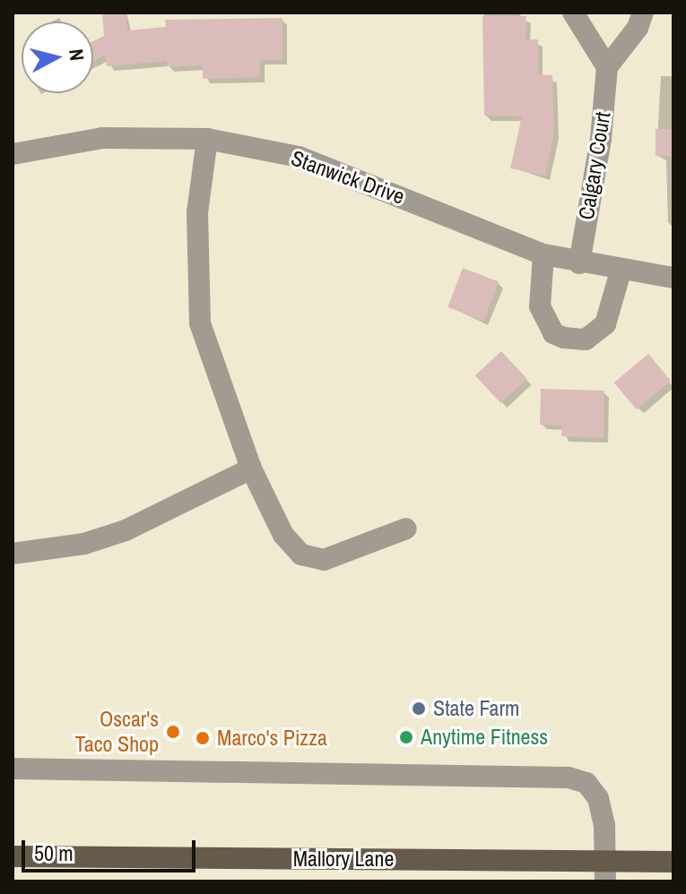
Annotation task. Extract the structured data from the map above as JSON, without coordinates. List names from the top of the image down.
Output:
{
  "streets": {
    "main road": ["Mallory Lane"],
    "street": ["Calgary Court", "Stanwick Drive"]
  },
  "crossings": [
    ["Calgary Court", "Stanwick Drive"]
  ],
  "places": [
    "State Farm",
    "Oscar's Taco Shop",
    "Anytime Fitness",
    "Marco's Pizza"
  ],
  "scale_bar": "50 m",
  "north": "right"
}
